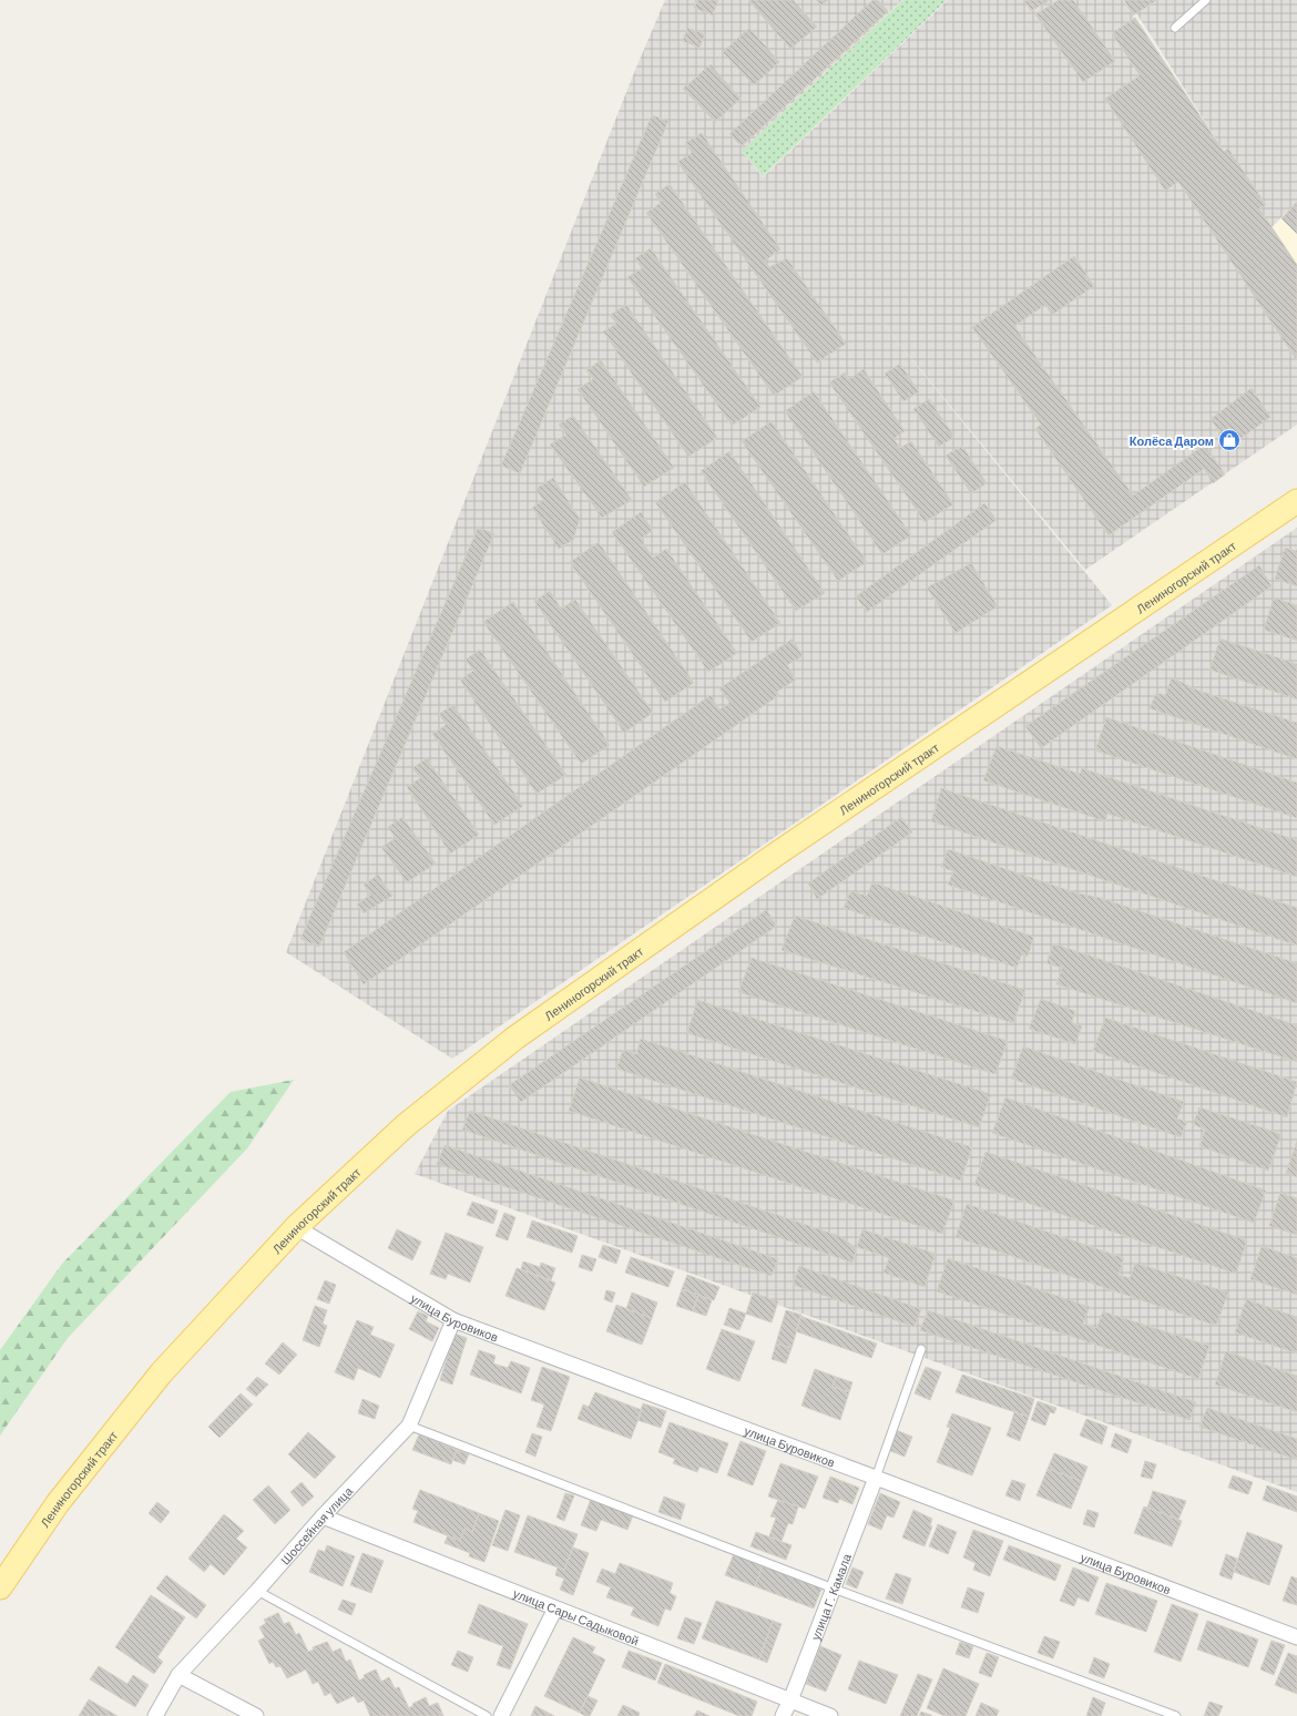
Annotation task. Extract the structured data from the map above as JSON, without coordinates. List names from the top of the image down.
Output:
{
  "streets": {
    "main road": ["Лениногорский тракт"],
    "street": [
      "улица Буровиков",
      "Шоссейная улица",
      "улица Г. Камала",
      "улица Сары Садыковой"
    ]
  },
  "crossings": [
    ["Лениногорский тракт", "улица Буровиков"],
    ["улица Буровиков", "Шоссейная улица"],
    ["улица Буровиков", "улица Г. Камала"],
    ["Шоссейная улица", "улица Сары Садыковой"],
    ["улица Г. Камала", "улица Сары Садыковой"]
  ],
  "places": {
    "shop": ["Колёса Даром"]
  }
}
